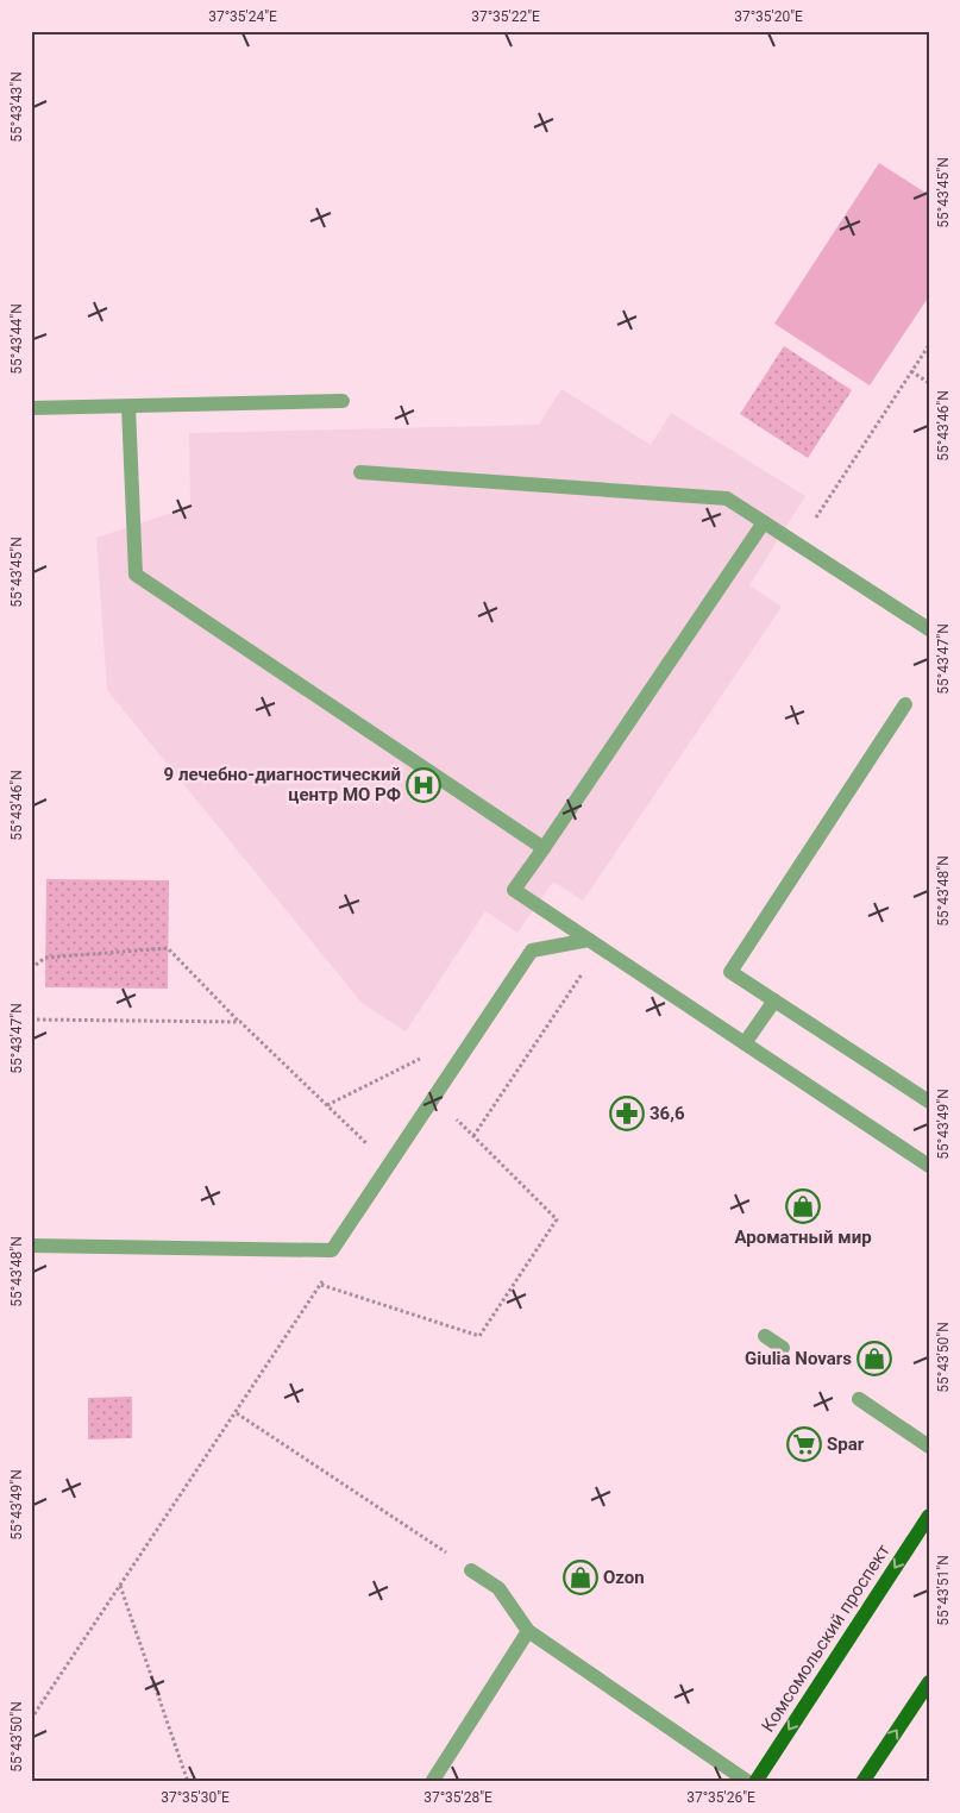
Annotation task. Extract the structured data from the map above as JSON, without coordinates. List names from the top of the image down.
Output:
{
  "streets": {
    "main road": ["Комсомольский проспект"]
  },
  "places": {
    "hospital": ["9 лечебно-диагностический центр МО РФ"],
    "pharmacy": ["36,6"],
    "shop": ["Ароматный мир", "Giulia Novars", "Ozon"],
    "supermarket": ["Spar"]
  },
  "coordinates": [
    "37°35'24\"E",
    "37°35'22\"E",
    "37°35'20\"E",
    "55°43'43\"N",
    "55°43'45\"N",
    "55°43'44\"N",
    "55°43'46\"N",
    "55°43'47\"N",
    "55°43'48\"N",
    "55°43'49\"N",
    "55°43'50\"N",
    "55°43'51\"N",
    "37°35'30\"E",
    "37°35'28\"E",
    "37°35'26\"E"
  ]
}
